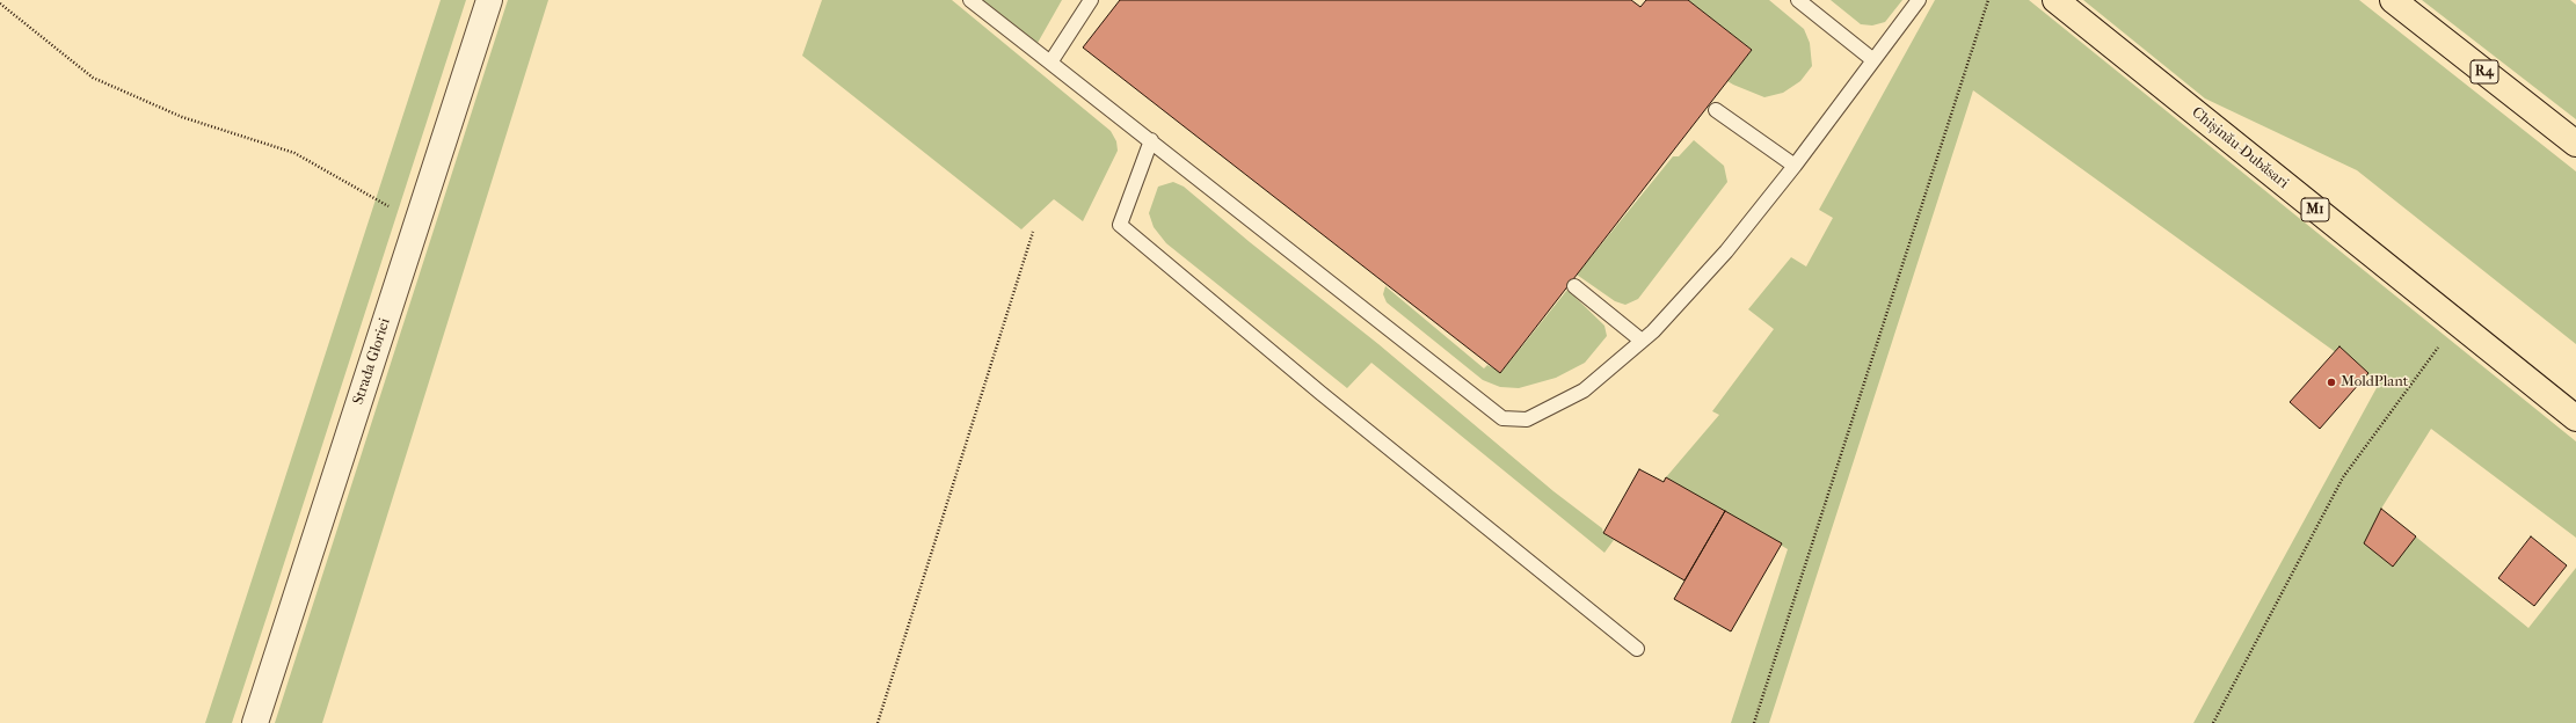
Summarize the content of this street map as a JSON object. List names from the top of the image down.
{
  "streets": {
    "main road": ["R4", "Chișinău-Dubăsari", "M1"],
    "street": ["Strada Gloriei"]
  },
  "places": ["MoldPlant"]
}
